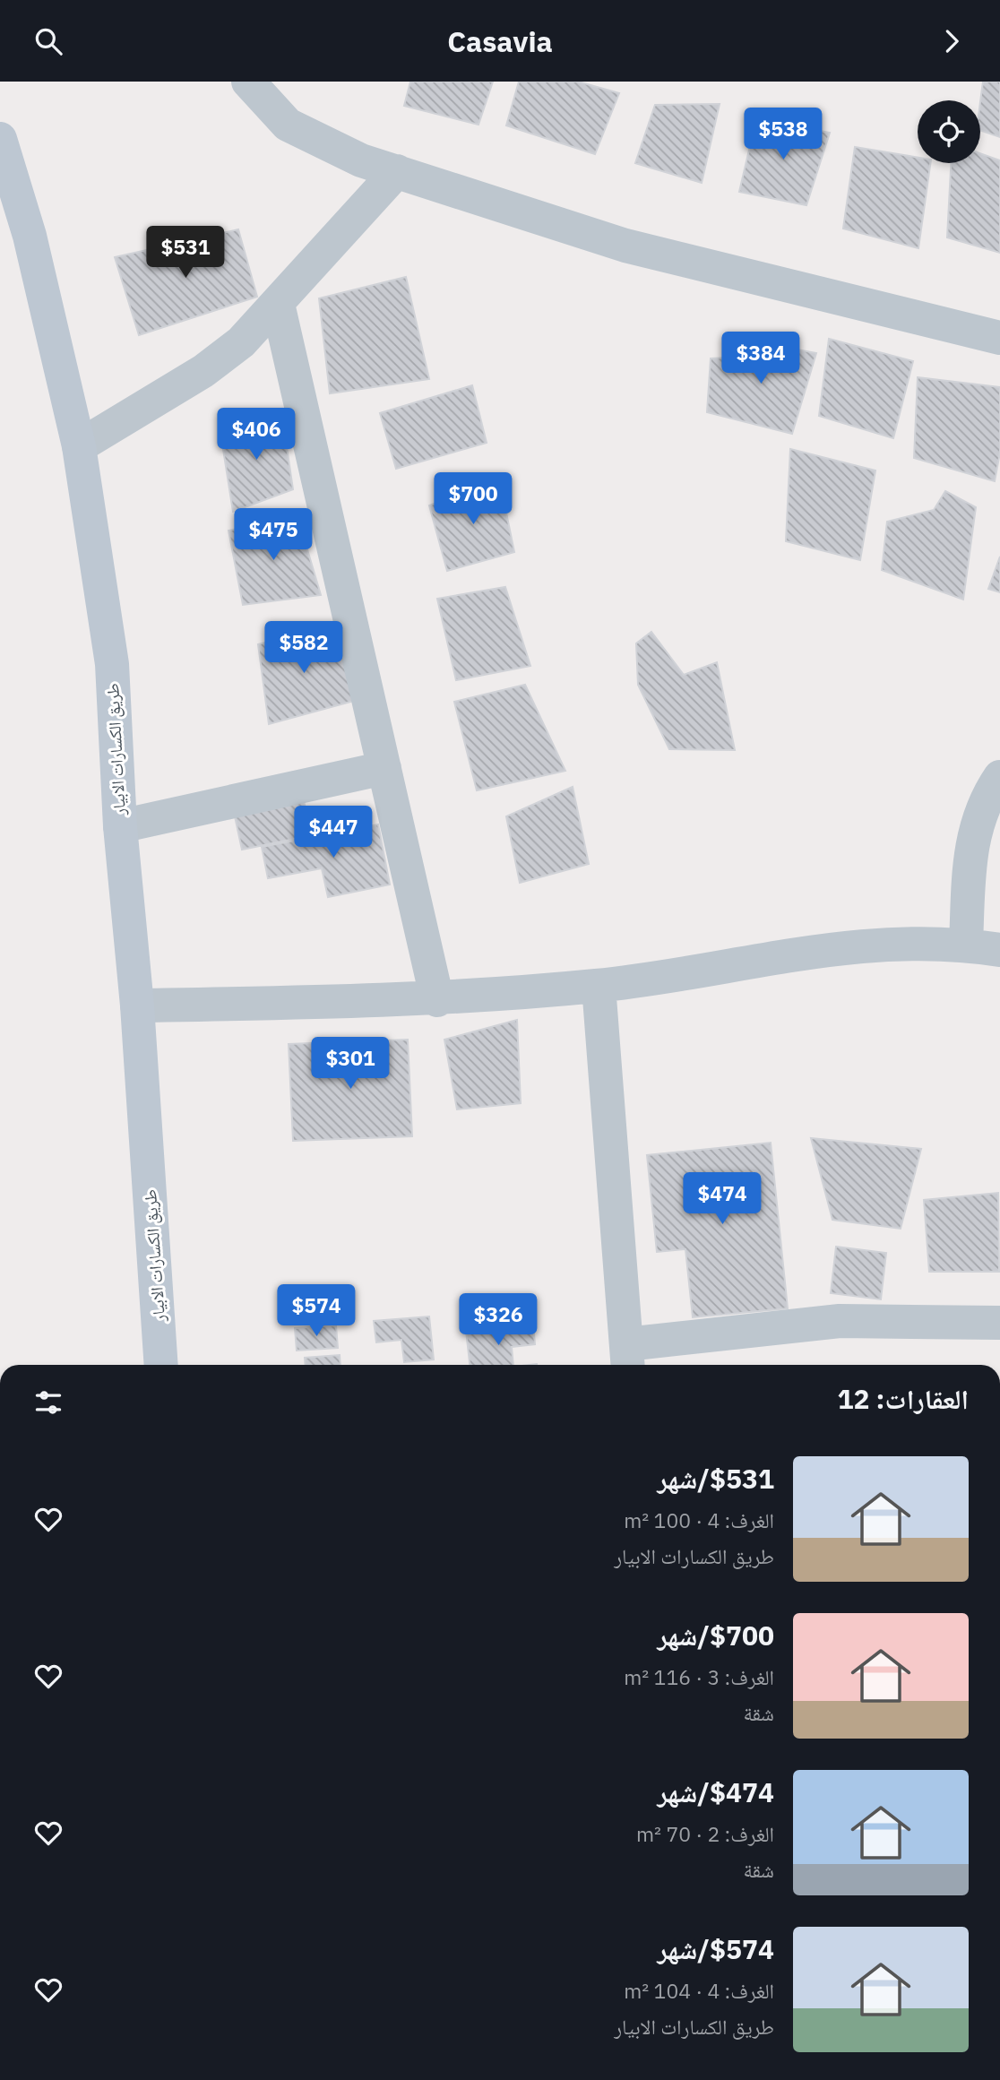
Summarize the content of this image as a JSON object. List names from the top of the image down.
{
  "streets": {
    "street": ["طريق الكسارات الابيار"]
  },
  "page": {
    "header": "Casavia",
    "price": [
      "$538",
      "$531",
      "$384",
      "$406",
      "$700",
      "$475",
      "$582",
      "$447",
      "$301",
      "$474",
      "$574",
      "$326"
    ],
    "heading": "العقارات: 12",
    "list": [
      {
        "name": "$531/شهر",
        "note": "الغرف: 4 · 100 m² · طريق الكسارات الابيار"
      },
      {
        "name": "$700/شهر",
        "note": "الغرف: 3 · 116 m² · شقة"
      },
      {
        "name": "$474/شهر",
        "note": "الغرف: 2 · 70 m² · شقة"
      },
      {
        "name": "$574/شهر",
        "note": "الغرف: 4 · 104 m² · طريق الكسارات الابيار"
      }
    ]
  }
}
